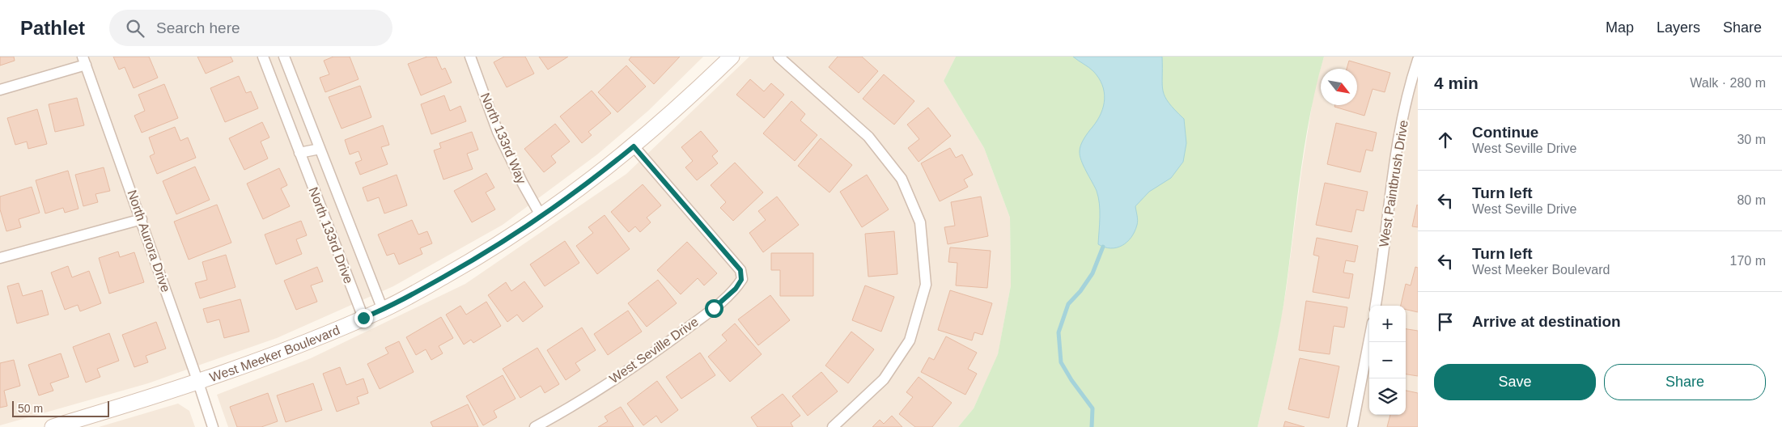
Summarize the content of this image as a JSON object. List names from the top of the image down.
{
  "streets": {
    "street": [
      "North 133rd Way",
      "West Paintbrush Drive",
      "North 133rd Drive",
      "North Aurora Drive",
      "West Seville Drive",
      "West Meeker Boulevard"
    ]
  },
  "crossings": [
    ["North 133rd Way", "West Meeker Boulevard"],
    ["North 133rd Drive", "West Meeker Boulevard"],
    ["North Aurora Drive", "West Meeker Boulevard"],
    ["West Seville Drive", "West Meeker Boulevard"]
  ],
  "scale_bar": "50 m",
  "north": "bottom right",
  "page": {
    "header": "Pathlet",
    "search": "Search here",
    "nav": ["Map", "Layers", "Share"],
    "heading": ["4 min", "Walk · 280 m"],
    "list": [
      ["Continue", "West Seville Drive", "30 m"],
      ["Turn left", "West Seville Drive", "80 m"],
      ["Turn left", "West Meeker Boulevard", "170 m"],
      "Arrive at destination"
    ],
    "map_buttons": ["+", "−"],
    "buttons": ["Save", "Share"],
    "scale": "50 m"
  }
}
